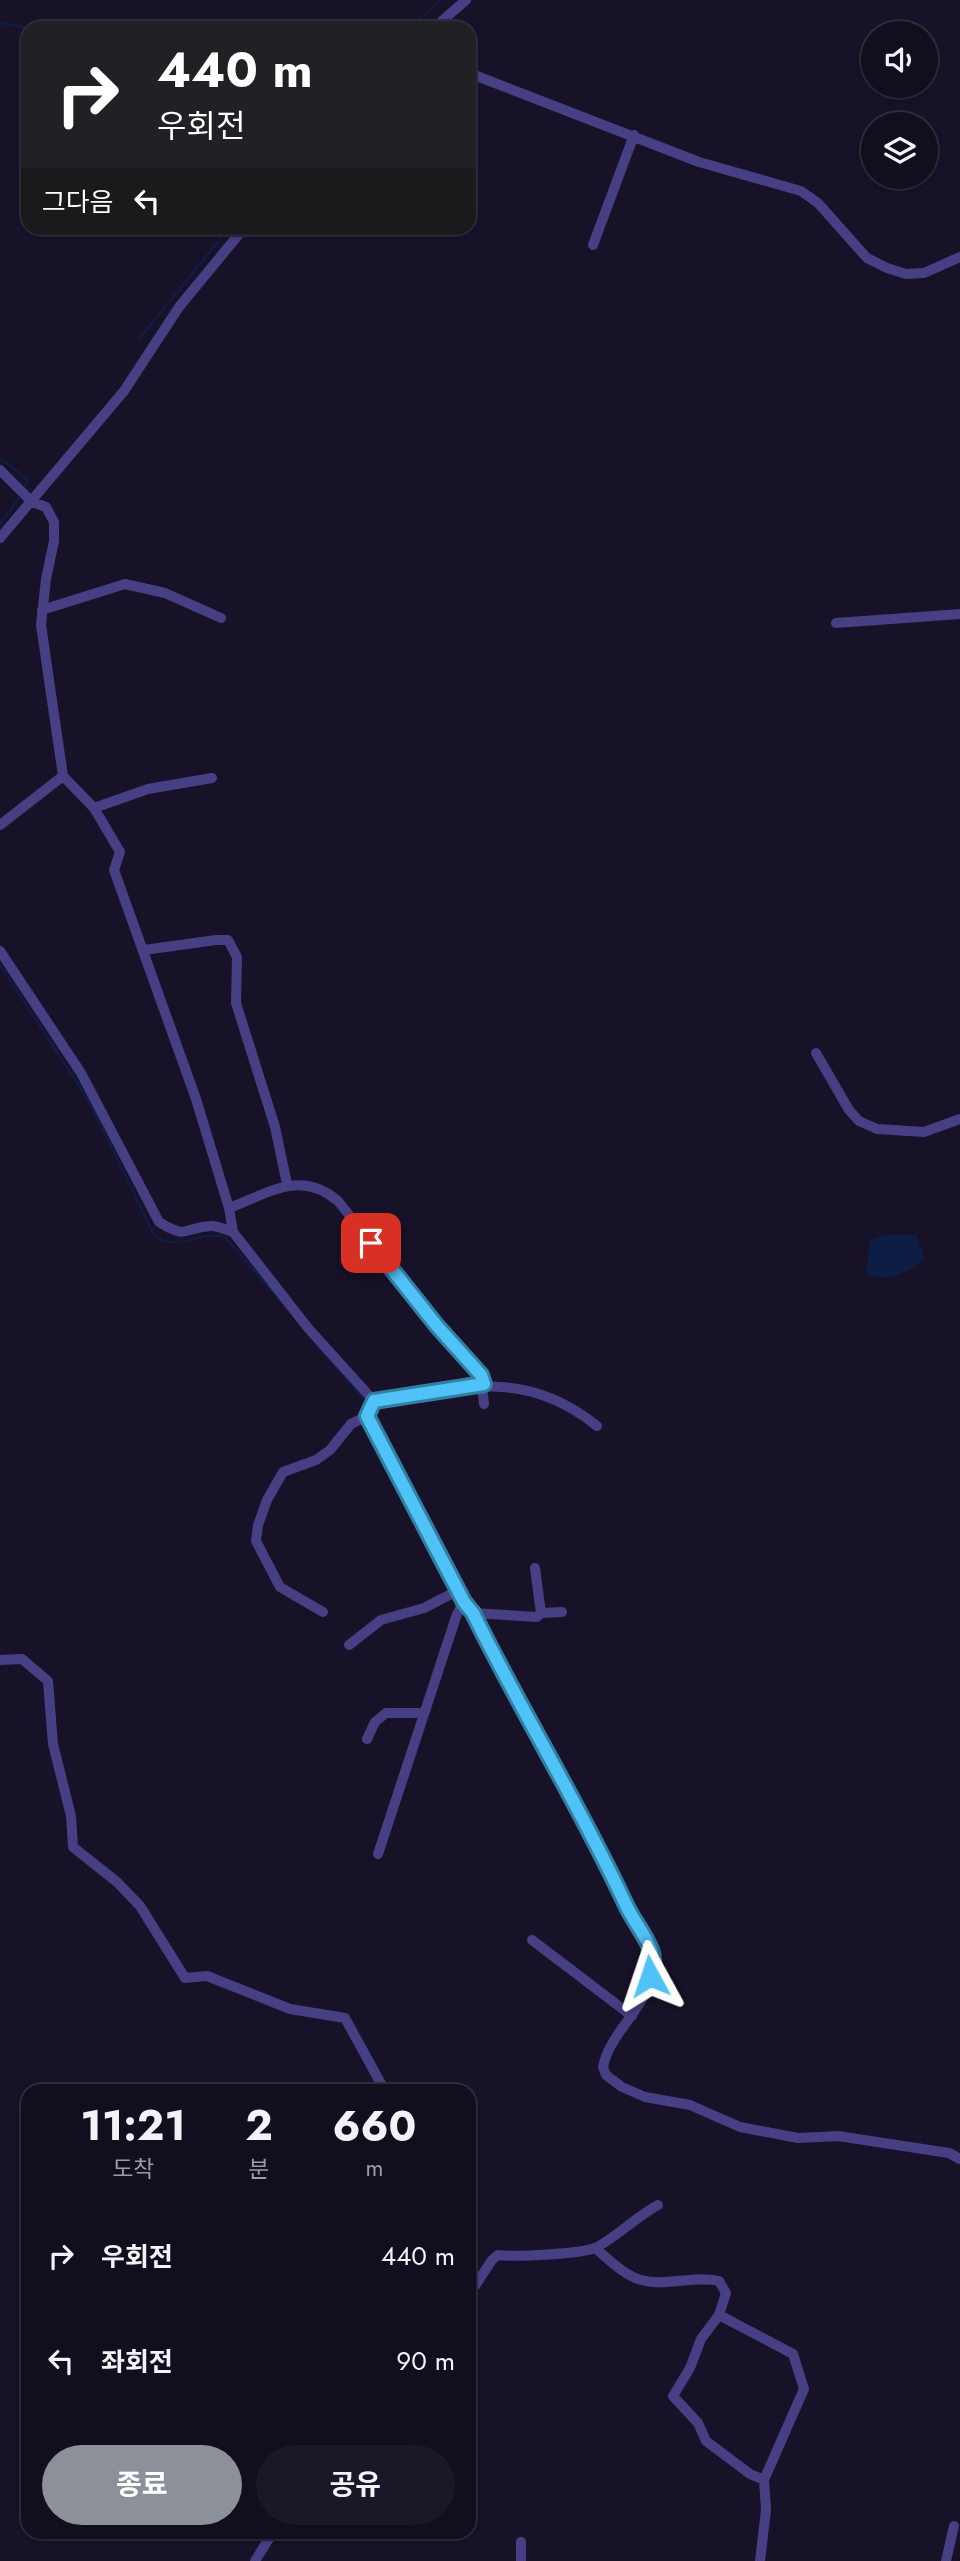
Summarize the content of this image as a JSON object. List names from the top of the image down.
{
  "page": {
    "turn": ["440 m", "우회전"],
    "then": "그다음",
    "eta": [
      "11:21",
      "도착",
      "2",
      "분",
      "660",
      "m"
    ],
    "list": [
      {
        "name": "우회전",
        "value": "440 m"
      },
      {
        "name": "좌회전",
        "value": "90 m"
      }
    ],
    "buttons": ["종료", "공유"]
  }
}
